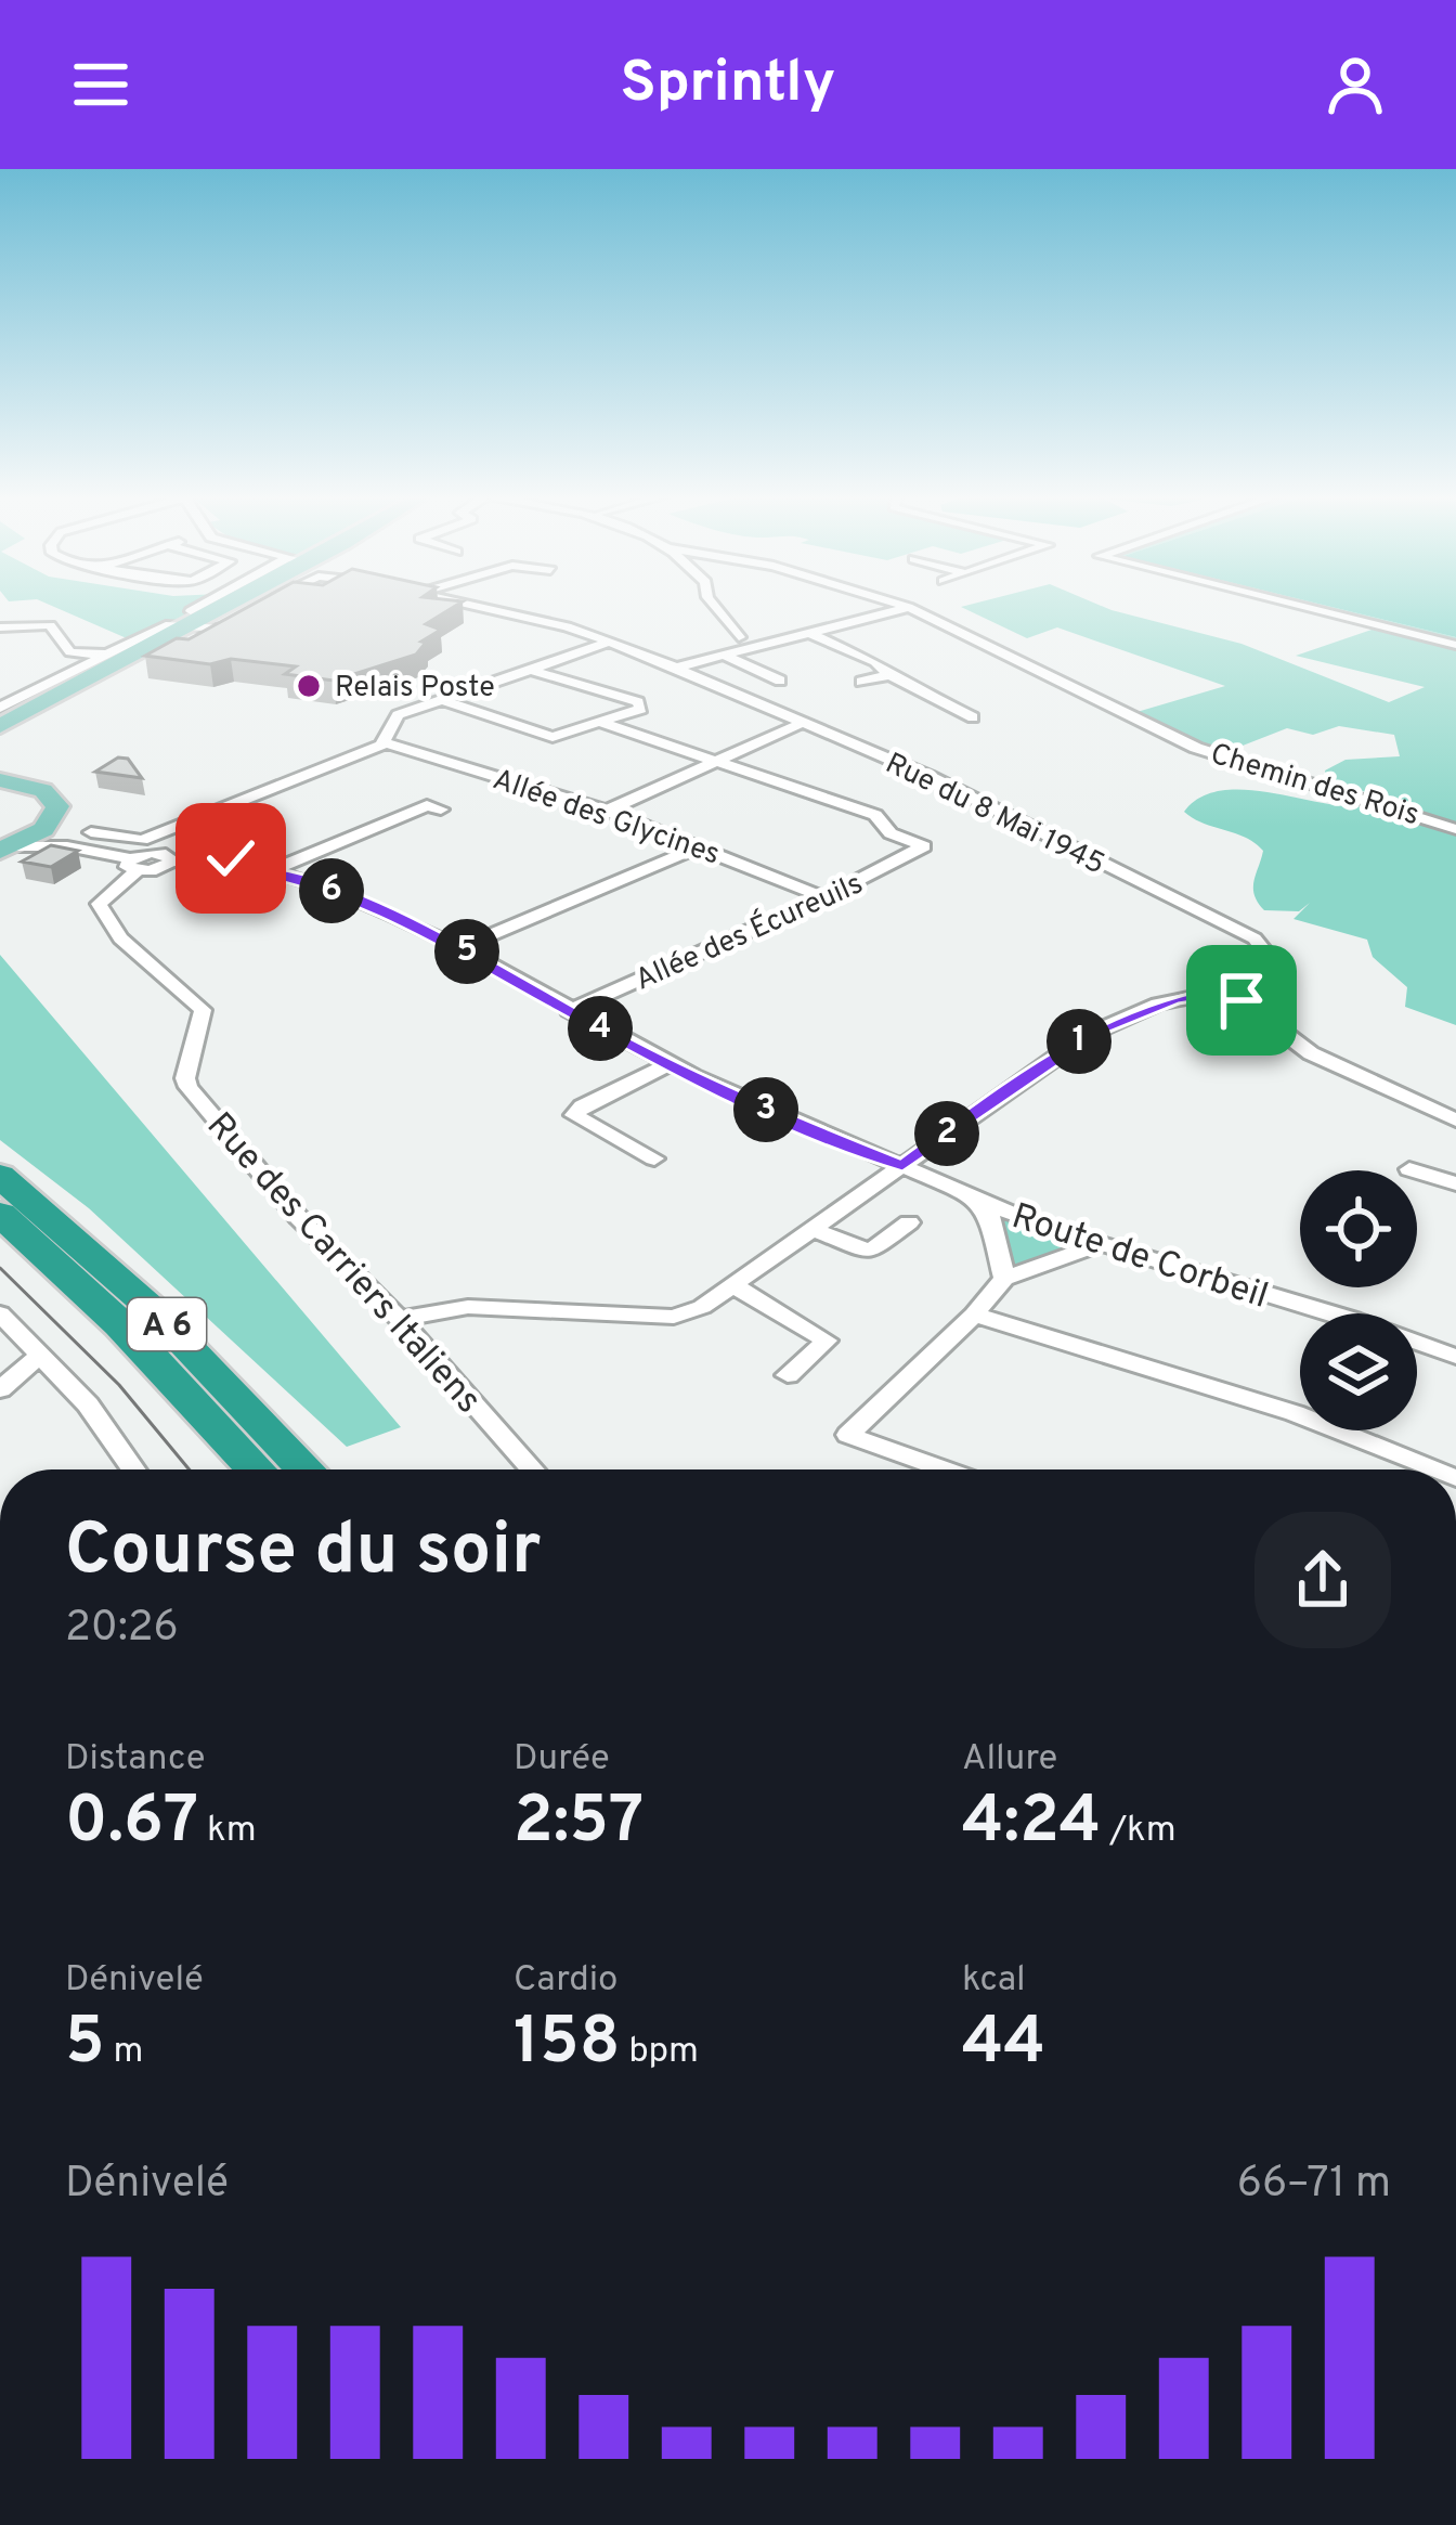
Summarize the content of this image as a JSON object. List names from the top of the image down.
{
  "streets": {
    "highway": ["A 6"],
    "street": [
      "Chemin des Rois",
      "Rue du 8 Mai 1945",
      "Allée des Glycines",
      "Allée des Écureuils",
      "Route de Corbeil",
      "Rue des Carriers Italiens"
    ]
  },
  "crossings": [
    ["Allée des Glycines", "Allée des Écureuils"],
    ["Allée des Écureuils", "Route de Corbeil"]
  ],
  "places": ["Relais Poste"],
  "page": {
    "header": "Sprintly",
    "pins": [
      "6",
      "5",
      "4",
      "1",
      "3",
      "2"
    ],
    "heading": ["Course du soir", "20:26"],
    "stats": [
      ["Distance", "0.67 km"],
      ["Durée", "2:57"],
      ["Allure", "4:24 /km"],
      ["Dénivelé", "5 m"],
      ["Cardio", "158 bpm"],
      ["kcal", "44"]
    ],
    "chart": ["Dénivelé", "66–71 m"]
  }
}
